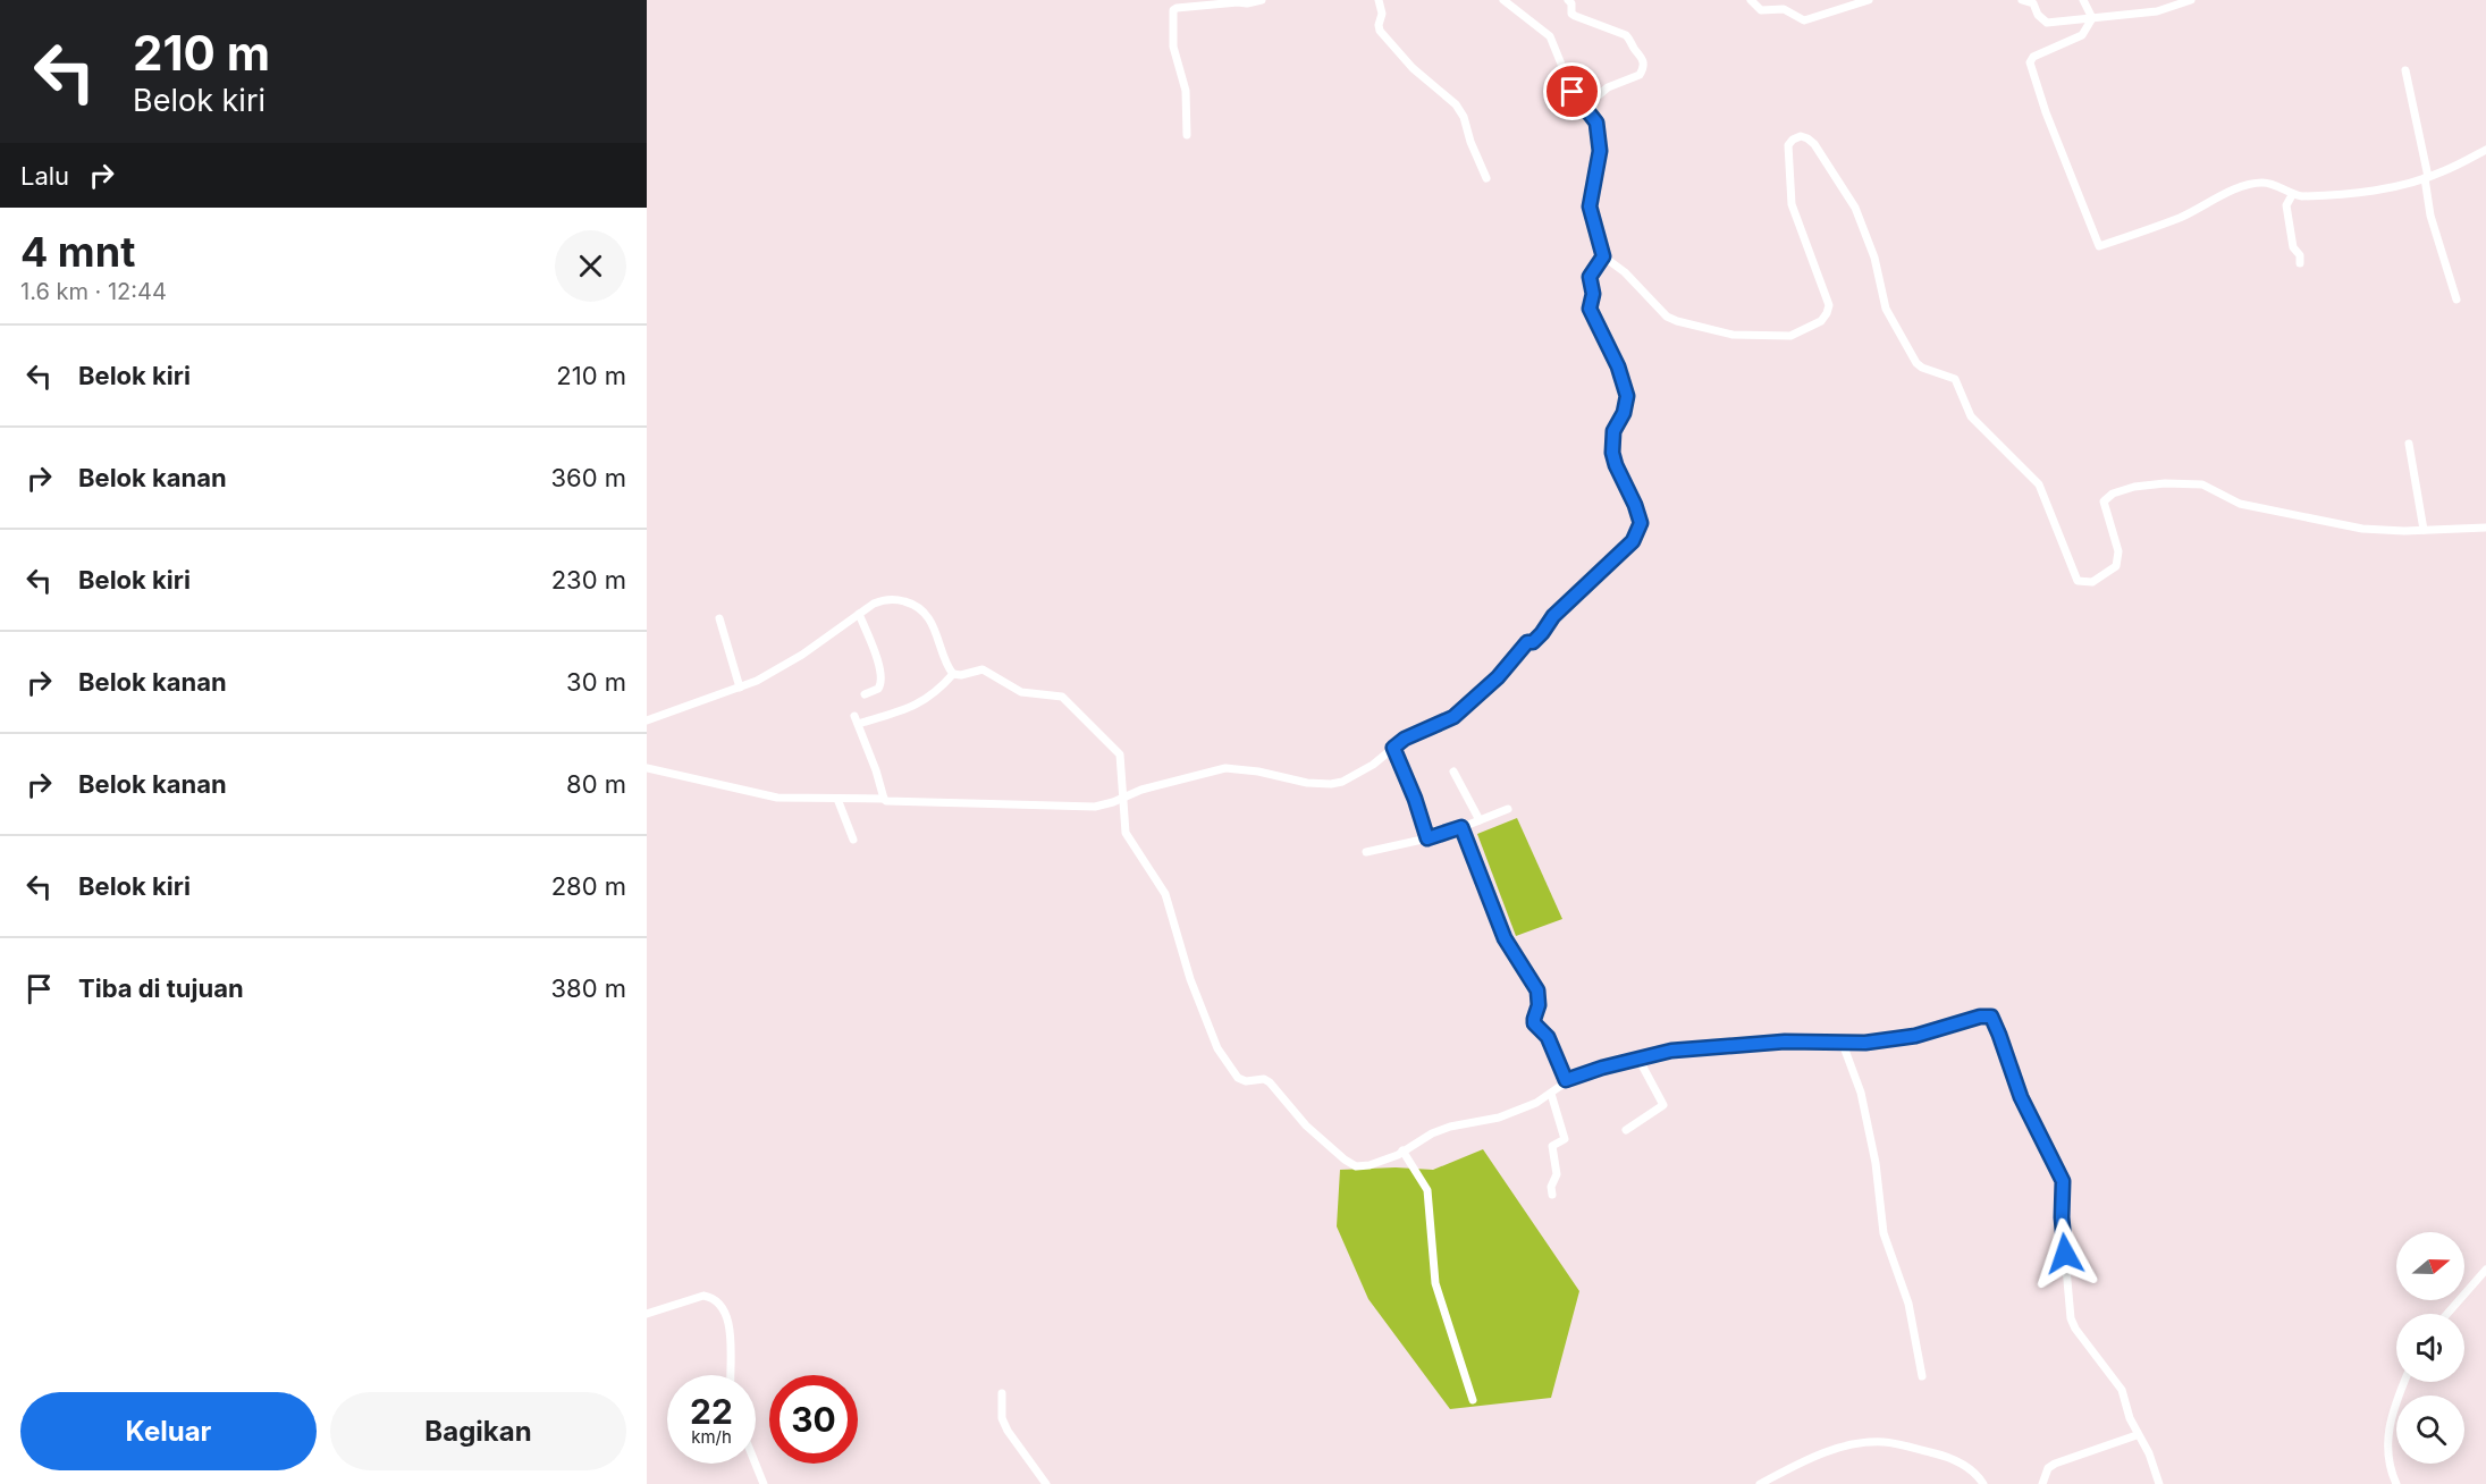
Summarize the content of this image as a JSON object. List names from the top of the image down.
{
  "north": "right",
  "page": {
    "turn": ["210 m", "Belok kiri"],
    "then": "Lalu",
    "heading": ["4 mnt", "1.6 km · 12:44"],
    "list": [
      {
        "name": "Belok kiri",
        "value": "210 m"
      },
      {
        "name": "Belok kanan",
        "value": "360 m"
      },
      {
        "name": "Belok kiri",
        "value": "230 m"
      },
      {
        "name": "Belok kanan",
        "value": "30 m"
      },
      {
        "name": "Belok kanan",
        "value": "80 m"
      },
      {
        "name": "Belok kiri",
        "value": "280 m"
      },
      {
        "name": "Tiba di tujuan",
        "value": "380 m"
      }
    ],
    "speed": "22 km/h",
    "limit": "30",
    "buttons": ["Keluar", "Bagikan"]
  }
}
